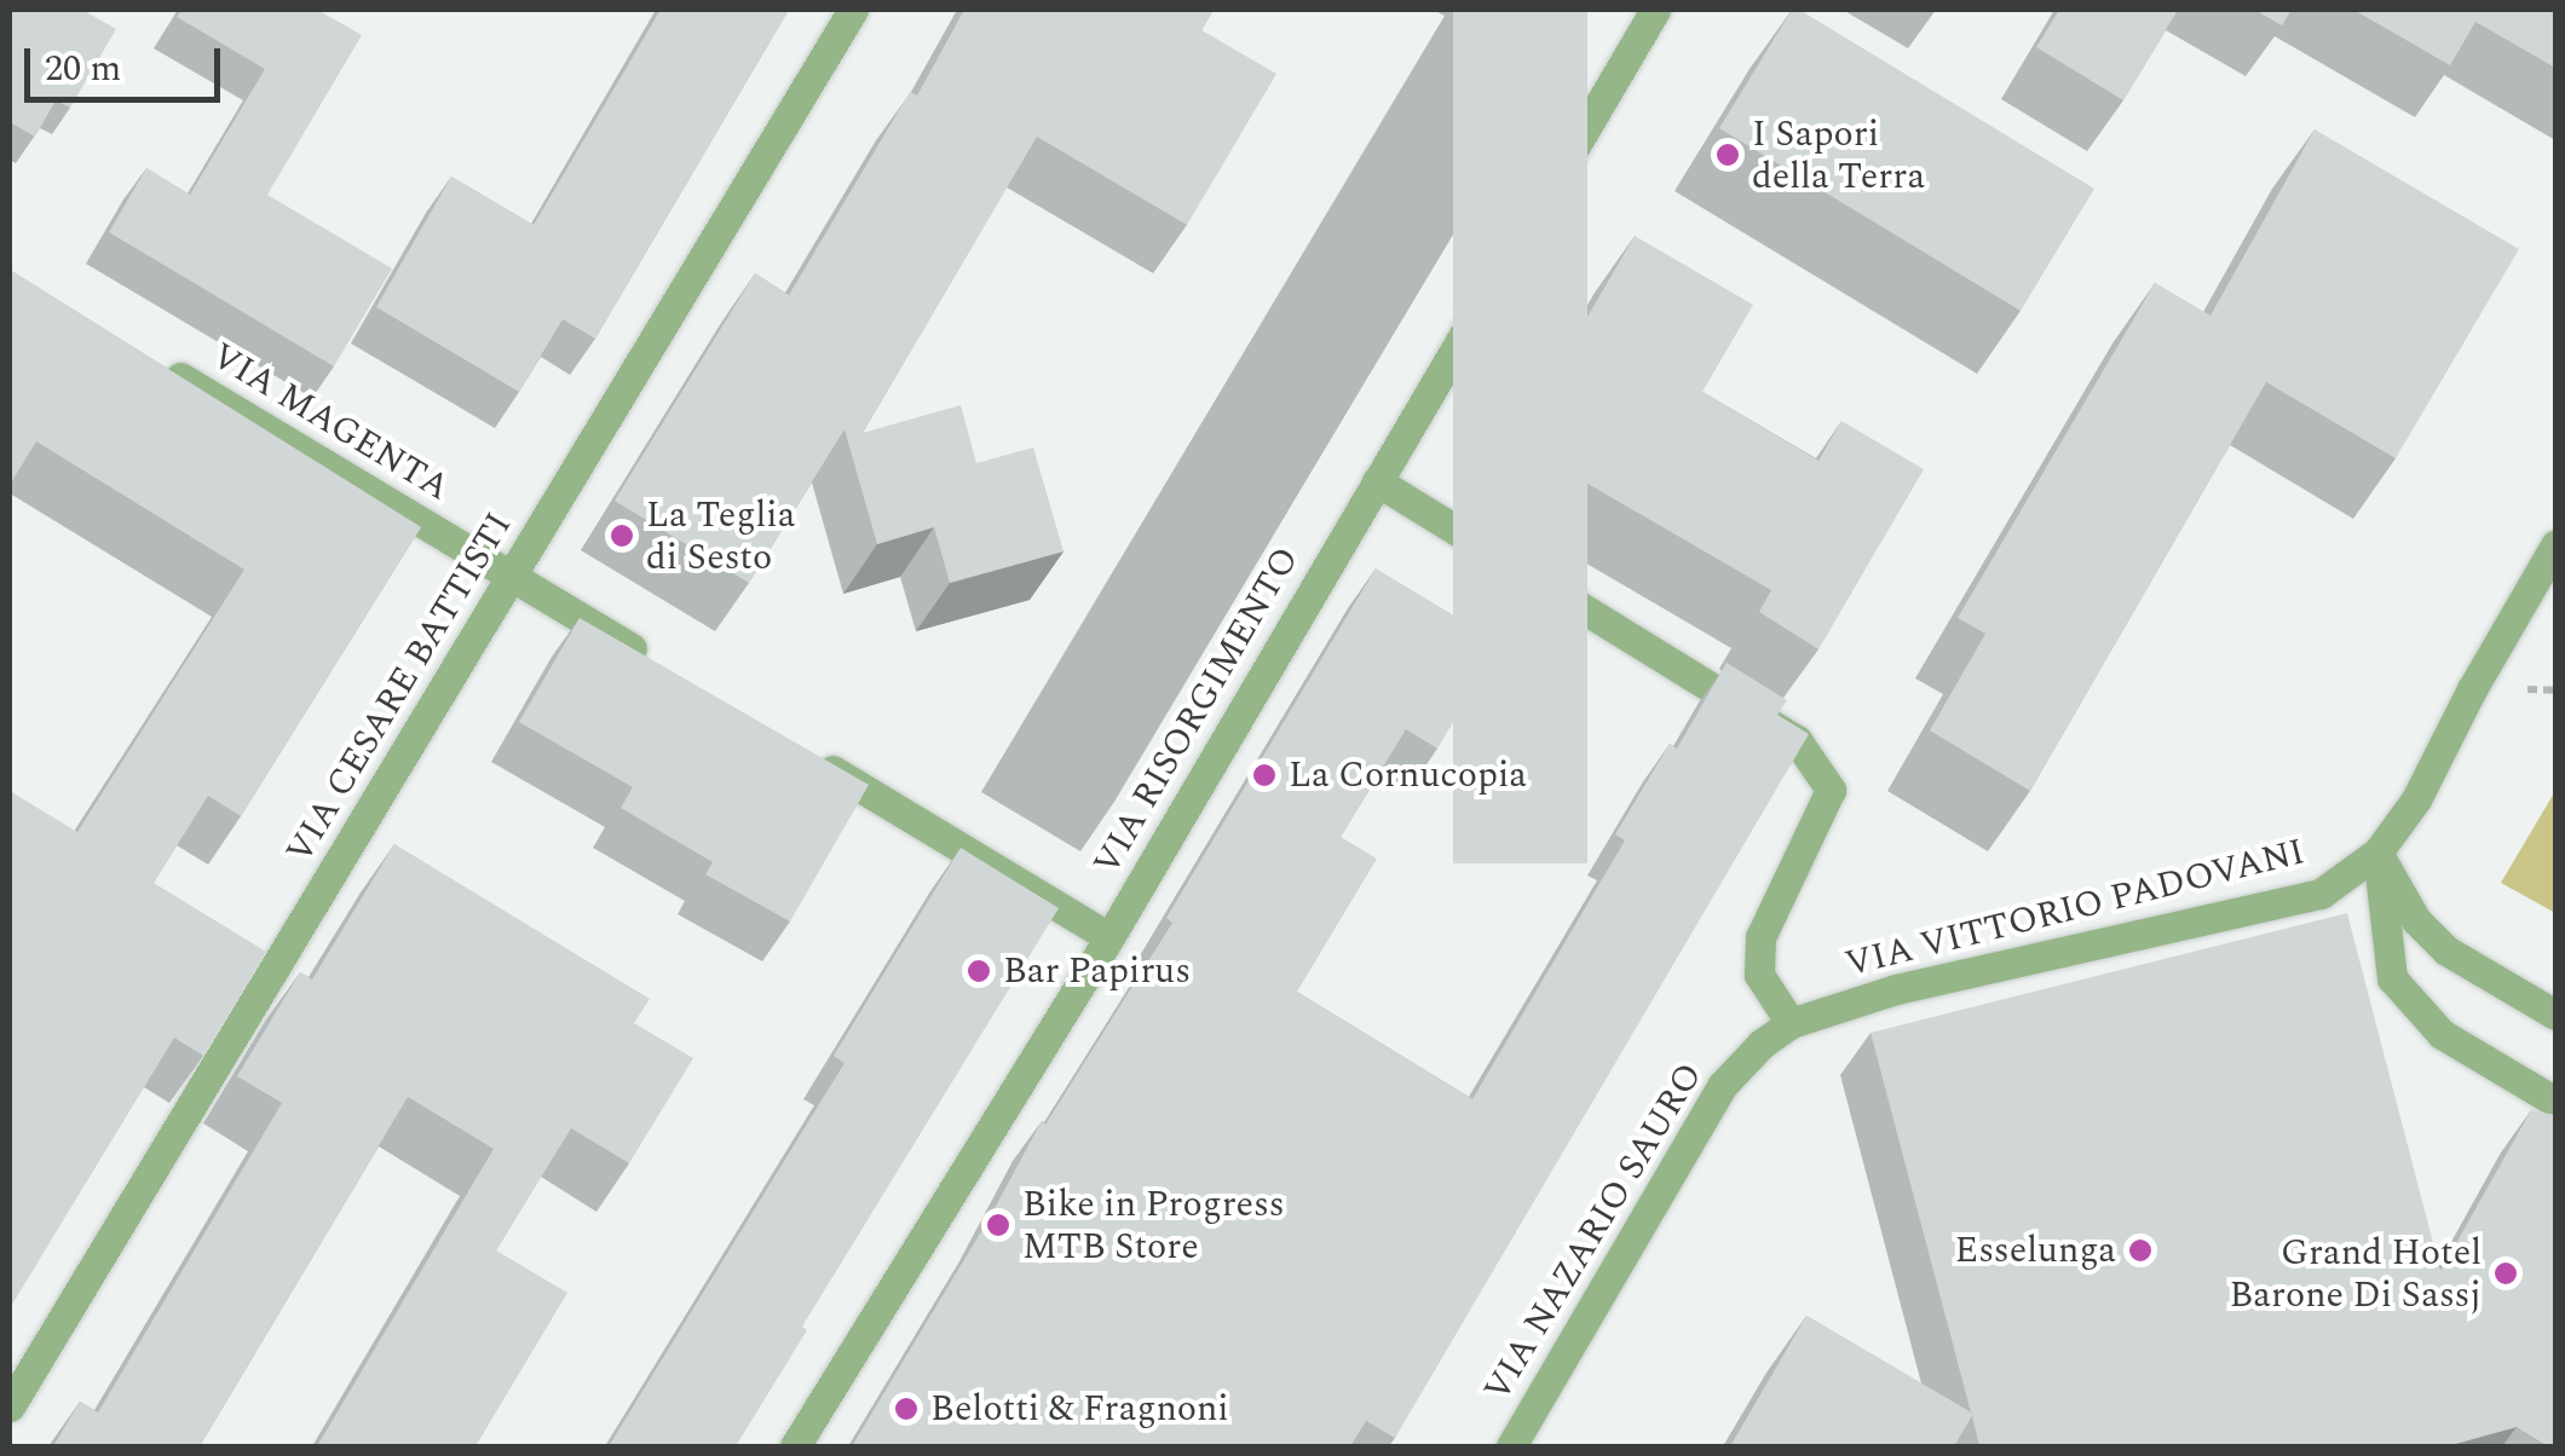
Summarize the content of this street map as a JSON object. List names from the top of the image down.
{
  "streets": {
    "street": [
      "VIA MAGENTA",
      "VIA CESARE BATTISTI",
      "VIA RISORGIMENTO",
      "VIA VITTORIO PADOVANI",
      "VIA NAZARIO SAURO"
    ]
  },
  "crossings": [
    ["VIA MAGENTA", "VIA CESARE BATTISTI"],
    ["VIA VITTORIO PADOVANI", "VIA NAZARIO SAURO"]
  ],
  "places": [
    "I Sapori della Terra",
    "La Teglia di Sesto",
    "La Cornucopia",
    "Bar Papirus",
    "Bike in Progress MTB Store",
    "Esselunga",
    "Grand Hotel Barone Di Sassj",
    "Belotti & Fragnoni"
  ],
  "scale_bar": "20 m"
}
